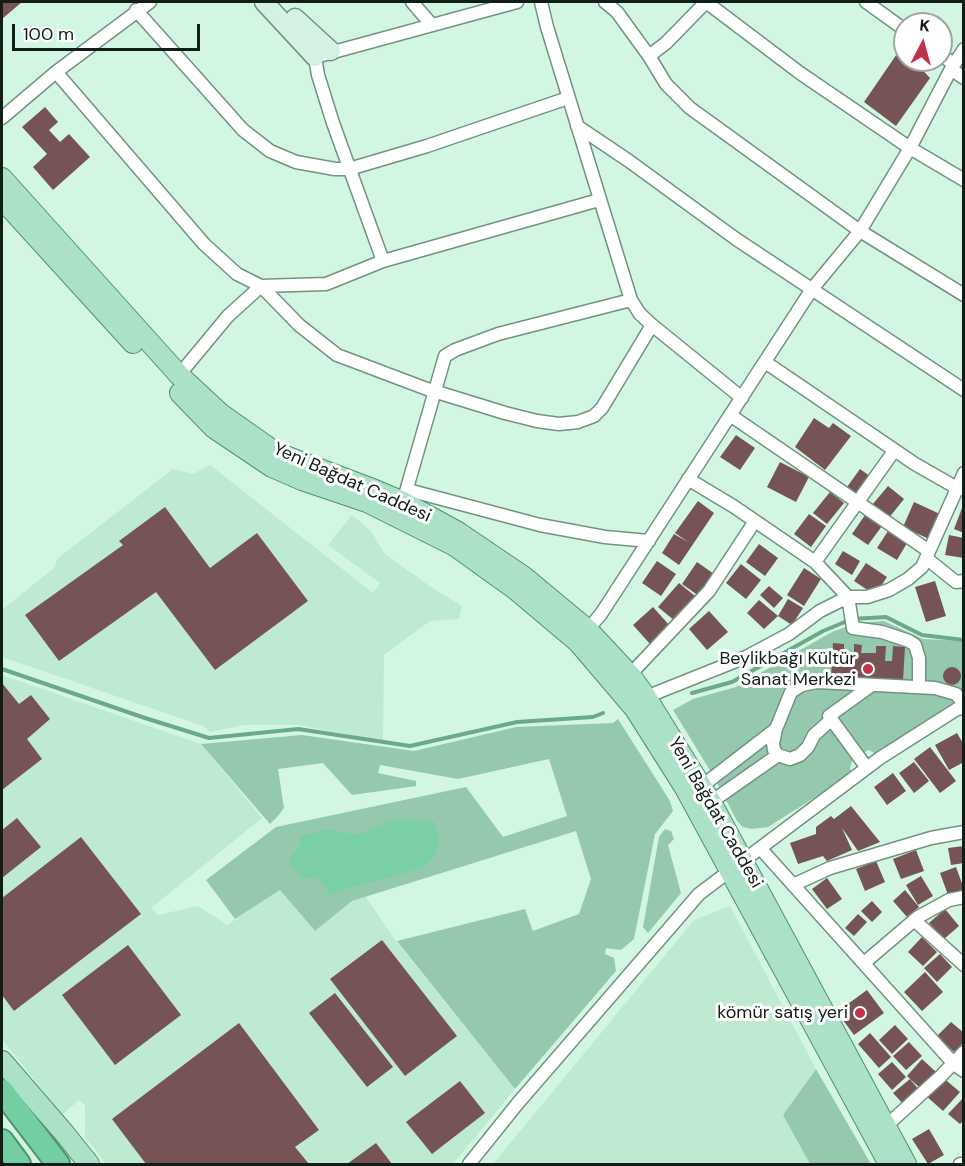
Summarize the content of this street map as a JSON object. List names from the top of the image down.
{
  "streets": {
    "main road": ["Yeni Bağdat Caddesi"]
  },
  "places": ["Beylikbağı Kültür Sanat Merkezi", "kömür satış yeri"],
  "scale_bar": "100 m",
  "north": "top"
}
